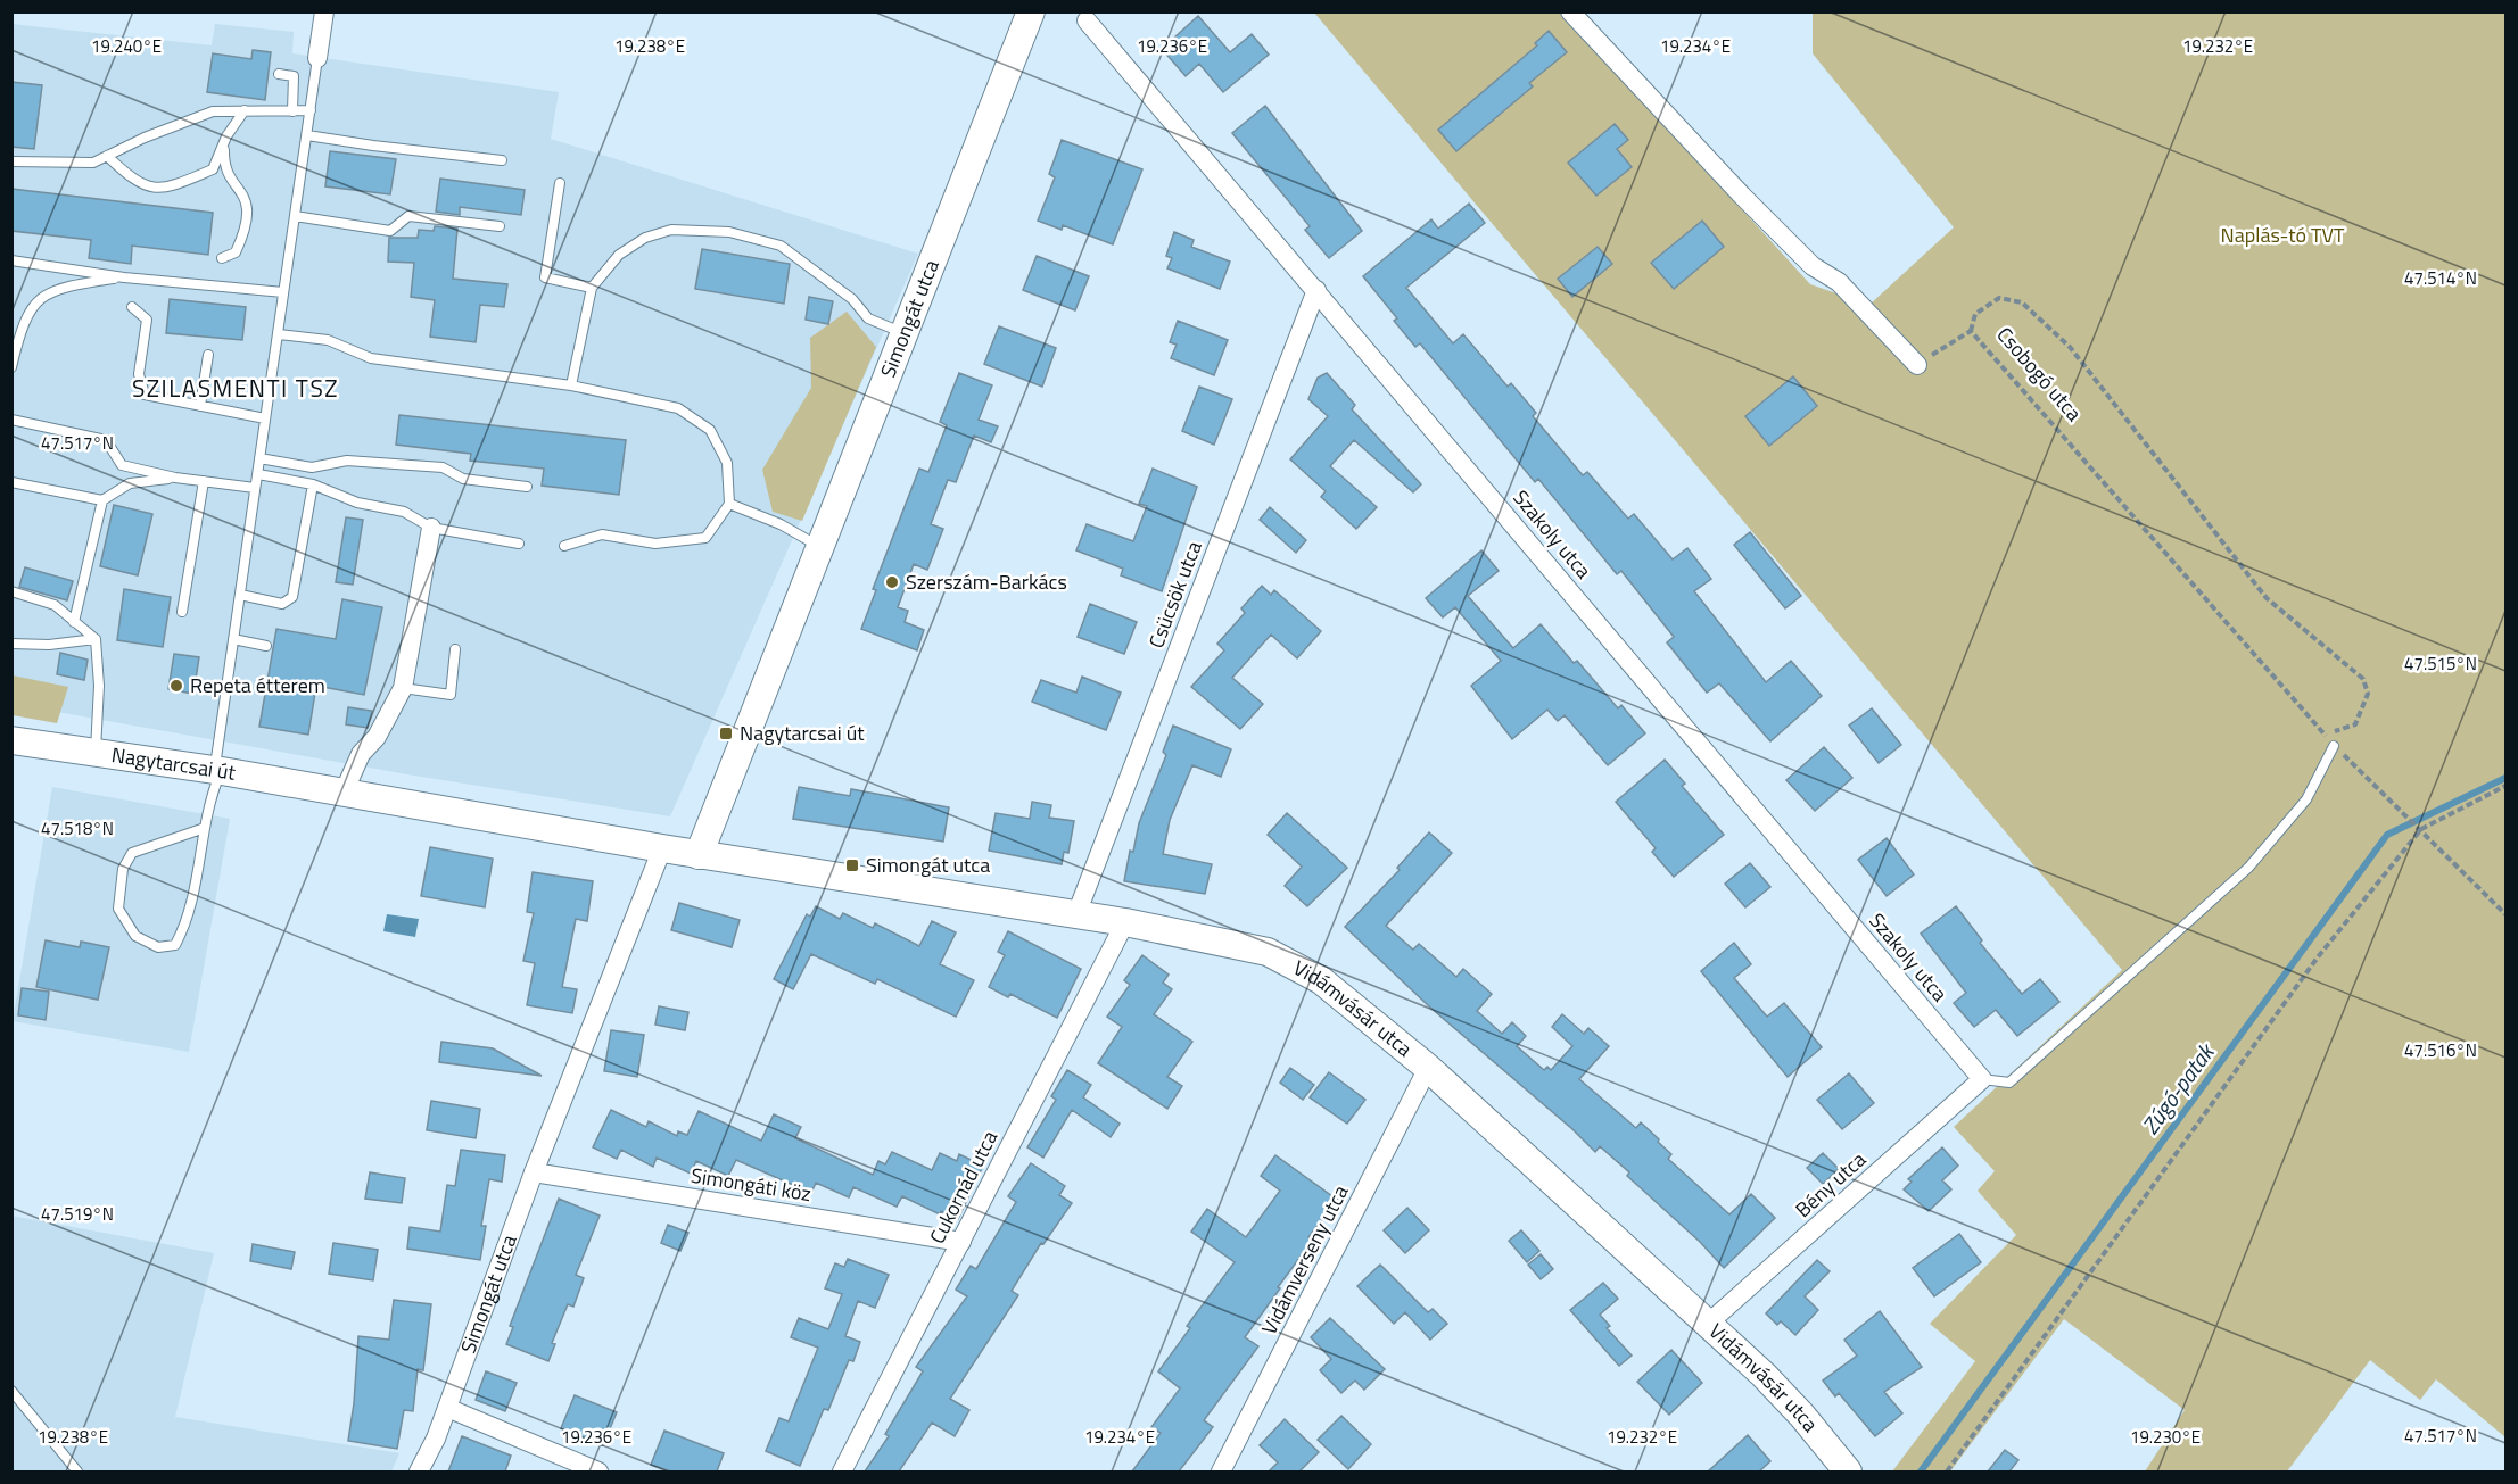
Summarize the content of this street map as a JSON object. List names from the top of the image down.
{
  "streets": {
    "main road": ["Simongát utca", "Nagytarcsai út", "Vidámvásár utca"],
    "street": [
      "Szakoly utca",
      "Csücsök utca",
      "Simongáti köz",
      "Bény utca",
      "Cukornád utca",
      "Vidámverseny utca"
    ],
    "path": ["Csobogó utca"]
  },
  "crossings": [
    ["Simongát utca", "Nagytarcsai út"],
    ["Simongát utca", "Vidámvásár utca"],
    ["Simongát utca", "Simongáti köz"],
    ["Szakoly utca", "Csücsök utca"],
    ["Szakoly utca", "Bény utca"],
    ["Csücsök utca", "Vidámvásár utca"],
    ["Nagytarcsai út", "Vidámvásár utca"],
    ["Vidámvásár utca", "Bény utca"],
    ["Vidámvásár utca", "Cukornád utca"],
    ["Vidámvásár utca", "Vidámverseny utca"],
    ["Simongáti köz", "Cukornád utca"]
  ],
  "districts": ["SZILASMENTI TSZ"],
  "water": ["Zúgó-patak"],
  "parks": ["Naplás-tó TVT"],
  "places": {
    "other": ["Szerszám-Barkács", "Repeta étterem"],
    "transit": ["Nagytarcsai út", "Simongát utca"]
  },
  "coordinates": [
    "19.234°E",
    "19.240°E",
    "19.238°E",
    "19.236°E",
    "19.232°E",
    "47.514°N",
    "47.517°N",
    "47.515°N",
    "47.518°N",
    "47.516°N",
    "47.519°N",
    "19.230°E"
  ]
}
